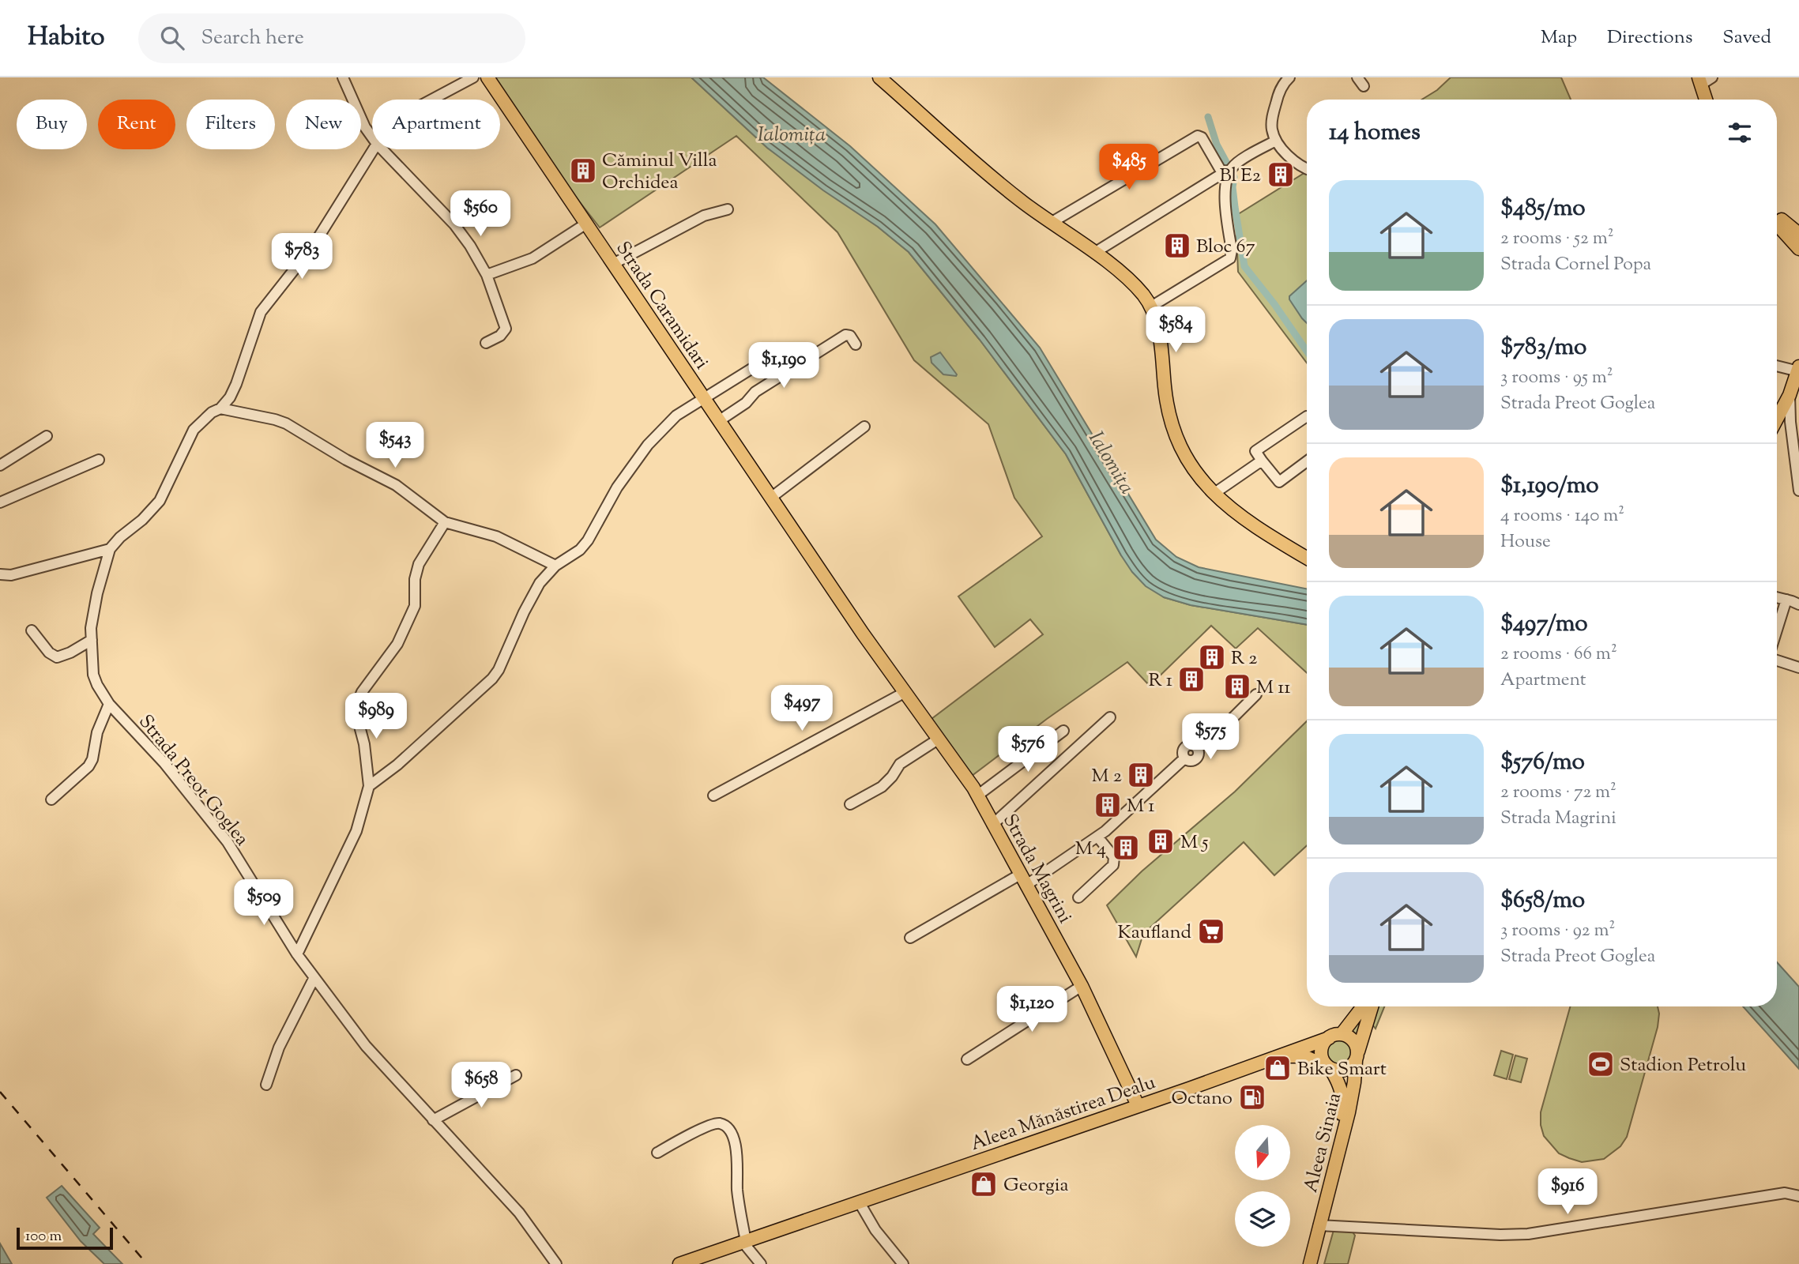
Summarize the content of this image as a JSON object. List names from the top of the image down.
{
  "streets": {
    "main road": [
      "Strada Caramidari",
      "Strada Magrini",
      "Aleea Mănăstirea Dealu",
      "Aleea Sinaia"
    ],
    "street": ["Strada Preot Goglea"]
  },
  "crossings": [
    ["Strada Caramidari", "Strada Magrini"],
    ["Strada Magrini", "Aleea Mănăstirea Dealu"],
    ["Aleea Mănăstirea Dealu", "Aleea Sinaia"]
  ],
  "water": ["Ialomița"],
  "places": {
    "building": [
      "Căminul Villa Orchidea",
      "Bl E2",
      "Bloc 67",
      "R 2",
      "R 1",
      "M 11",
      "M 2",
      "M 1",
      "M 5",
      "M 4"
    ],
    "supermarket": ["Kaufland"],
    "sports": ["Stadion Petrolu"],
    "shop": ["Bike Smart", "Georgia"],
    "fuel station": ["Octano"]
  },
  "scale_bar": "100 m",
  "north": "bottom",
  "page": {
    "header": "Habito",
    "search": "Search here",
    "nav": ["Map", "Directions", "Saved"],
    "chip": [
      "Buy",
      "Rent",
      "Filters",
      "New",
      "Apartment"
    ],
    "heading": "14 homes",
    "price": [
      "$485",
      "$560",
      "$783",
      "$584",
      "$1,190",
      "$543",
      "$497",
      "$989",
      "$575",
      "$576",
      "$509",
      "$1,120",
      "$658",
      "$916"
    ],
    "list": [
      {
        "name": "$485/mo",
        "note": "2 rooms · 52 m² · Strada Cornel Popa"
      },
      {
        "name": "$783/mo",
        "note": "3 rooms · 95 m² · Strada Preot Goglea"
      },
      {
        "name": "$1,190/mo",
        "note": "4 rooms · 140 m² · House"
      },
      {
        "name": "$497/mo",
        "note": "2 rooms · 66 m² · Apartment"
      },
      {
        "name": "$576/mo",
        "note": "2 rooms · 72 m² · Strada Magrini"
      },
      {
        "name": "$658/mo",
        "note": "3 rooms · 92 m² · Strada Preot Goglea"
      }
    ],
    "scale": "100 m"
  }
}
